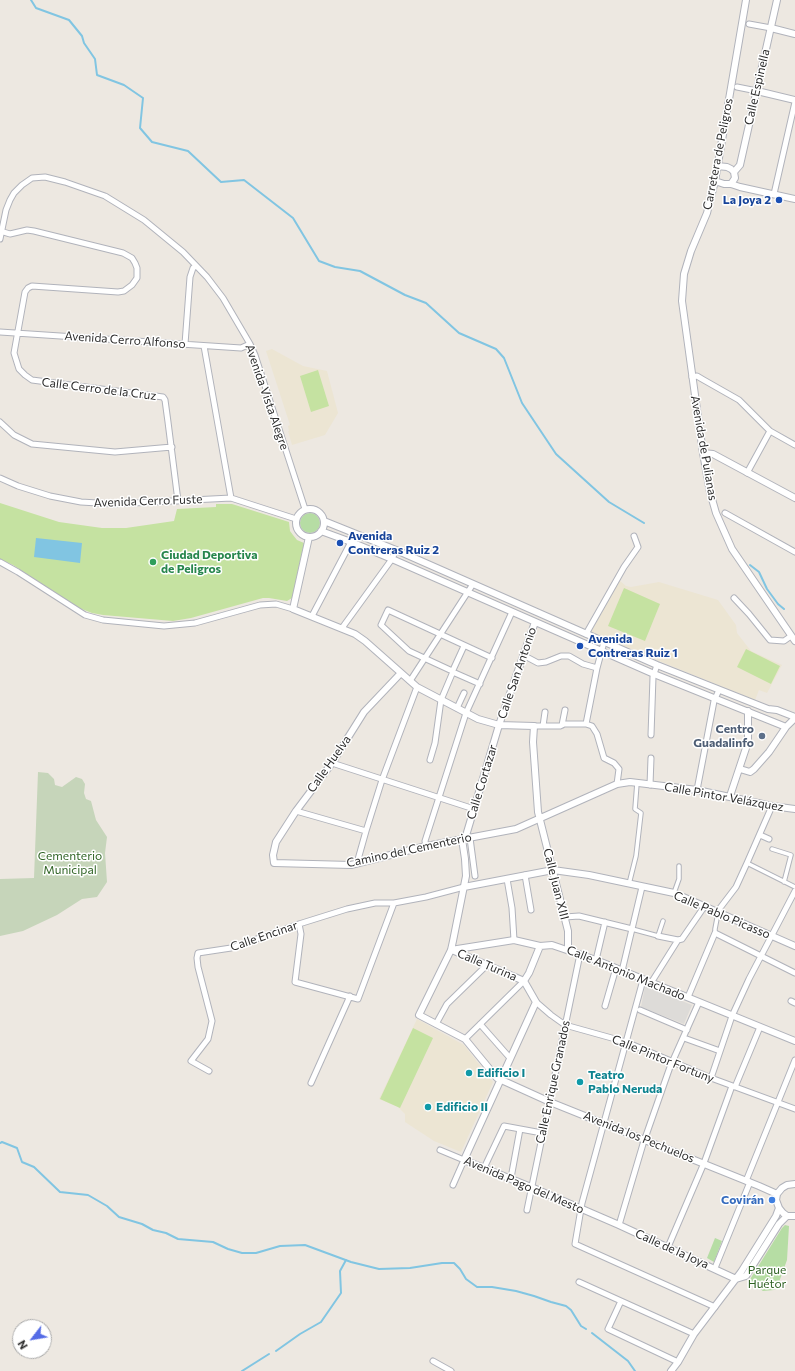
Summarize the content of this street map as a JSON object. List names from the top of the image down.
{
  "streets": {
    "street": [
      "Calle Espinella",
      "Carretera de Peligros",
      "Avenida Cerro Alfonso",
      "Calle Cerro de la Cruz",
      "Avenida Vista Alegre",
      "Avenida de Pulianas",
      "Avenida Cerro Fuste",
      "Calle San Antonio",
      "Calle Huelva",
      "Calle Cortazar",
      "Calle Pintor Velázquez",
      "Camino del Cementerio",
      "Calle Juan XIII",
      "Calle Pablo Picasso",
      "Calle Encinar",
      "Calle Turina",
      "Calle Antonio Machado",
      "Calle Pintor Fortuny",
      "Calle Enrique Granados",
      "Avenida los Pechuelos",
      "Avenida Pago del Mesto",
      "Calle de la Joya"
    ]
  },
  "crossings": [
    ["Calle Espinella", "Carretera de Peligros"],
    ["Carretera de Peligros", "Avenida de Pulianas"],
    ["Avenida Cerro Alfonso", "Calle Cerro de la Cruz"],
    ["Avenida Cerro Alfonso", "Avenida Vista Alegre"],
    ["Calle Cerro de la Cruz", "Avenida Cerro Fuste"],
    ["Avenida Vista Alegre", "Avenida Cerro Fuste"],
    ["Calle San Antonio", "Calle Cortazar"],
    ["Calle Huelva", "Camino del Cementerio"],
    ["Calle Cortazar", "Camino del Cementerio"],
    ["Calle Pintor Velázquez", "Camino del Cementerio"],
    ["Calle Pintor Velázquez", "Calle Juan XIII"],
    ["Camino del Cementerio", "Calle Juan XIII"],
    ["Calle Juan XIII", "Calle Pablo Picasso"],
    ["Calle Juan XIII", "Calle Antonio Machado"],
    ["Calle Turina", "Calle Antonio Machado"],
    ["Calle Turina", "Calle Pintor Fortuny"],
    ["Calle Antonio Machado", "Calle Enrique Granados"],
    ["Calle Pintor Fortuny", "Calle Enrique Granados"],
    ["Calle Enrique Granados", "Avenida los Pechuelos"],
    ["Calle Enrique Granados", "Avenida Pago del Mesto"],
    ["Avenida Pago del Mesto", "Calle de la Joya"]
  ],
  "parks": ["Cementerio Municipal", "Parque Huétor"],
  "places": [
    "La Joya 2",
    "Avenida Contreras Ruiz 2",
    "Ciudad Deportiva de Peligros",
    "Avenida Contreras Ruiz 1",
    "Centro Guadalinfo",
    "Edificio I",
    "Teatro Pablo Neruda",
    "Edificio II",
    "Covirán"
  ],
  "north": "bottom left"
}
